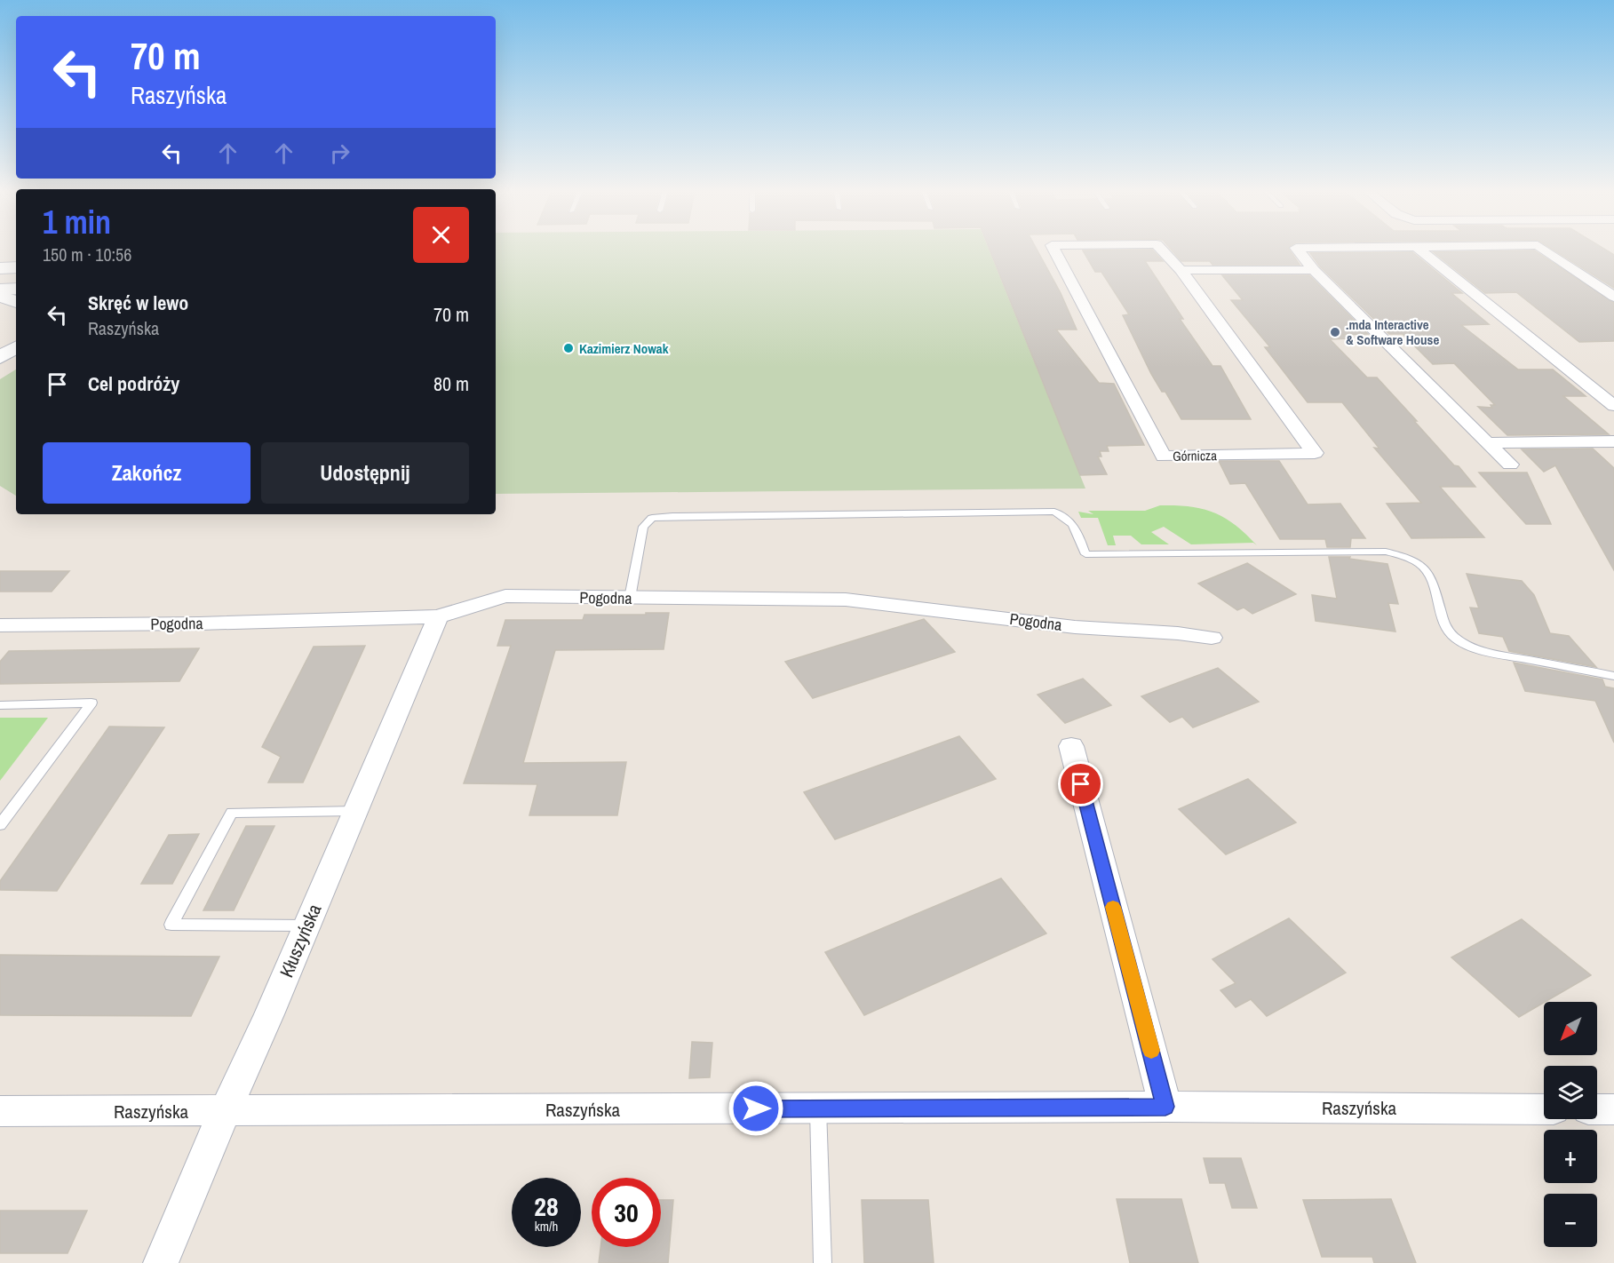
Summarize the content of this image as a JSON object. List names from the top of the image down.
{
  "streets": {
    "street": [
      "Górnicza",
      "Pogodna",
      "Kłuszyńska",
      "Raszyńska"
    ]
  },
  "crossings": [
    ["Pogodna", "Kłuszyńska"],
    ["Kłuszyńska", "Raszyńska"]
  ],
  "places": [".mda Interactive & Software House", "Kazimierz Nowak"],
  "north": "bottom left",
  "page": {
    "turn": ["70 m", "Raszyńska"],
    "heading": ["1 min", "150 m · 10:56"],
    "list": [
      {
        "name": "Skręć w lewo",
        "note": "Raszyńska",
        "value": "70 m"
      },
      {
        "name": "Cel podróży",
        "value": "80 m"
      }
    ],
    "buttons": ["Zakończ", "Udostępnij"],
    "map_buttons": ["+", "−"],
    "speed": "28 km/h",
    "limit": "30"
  }
}
